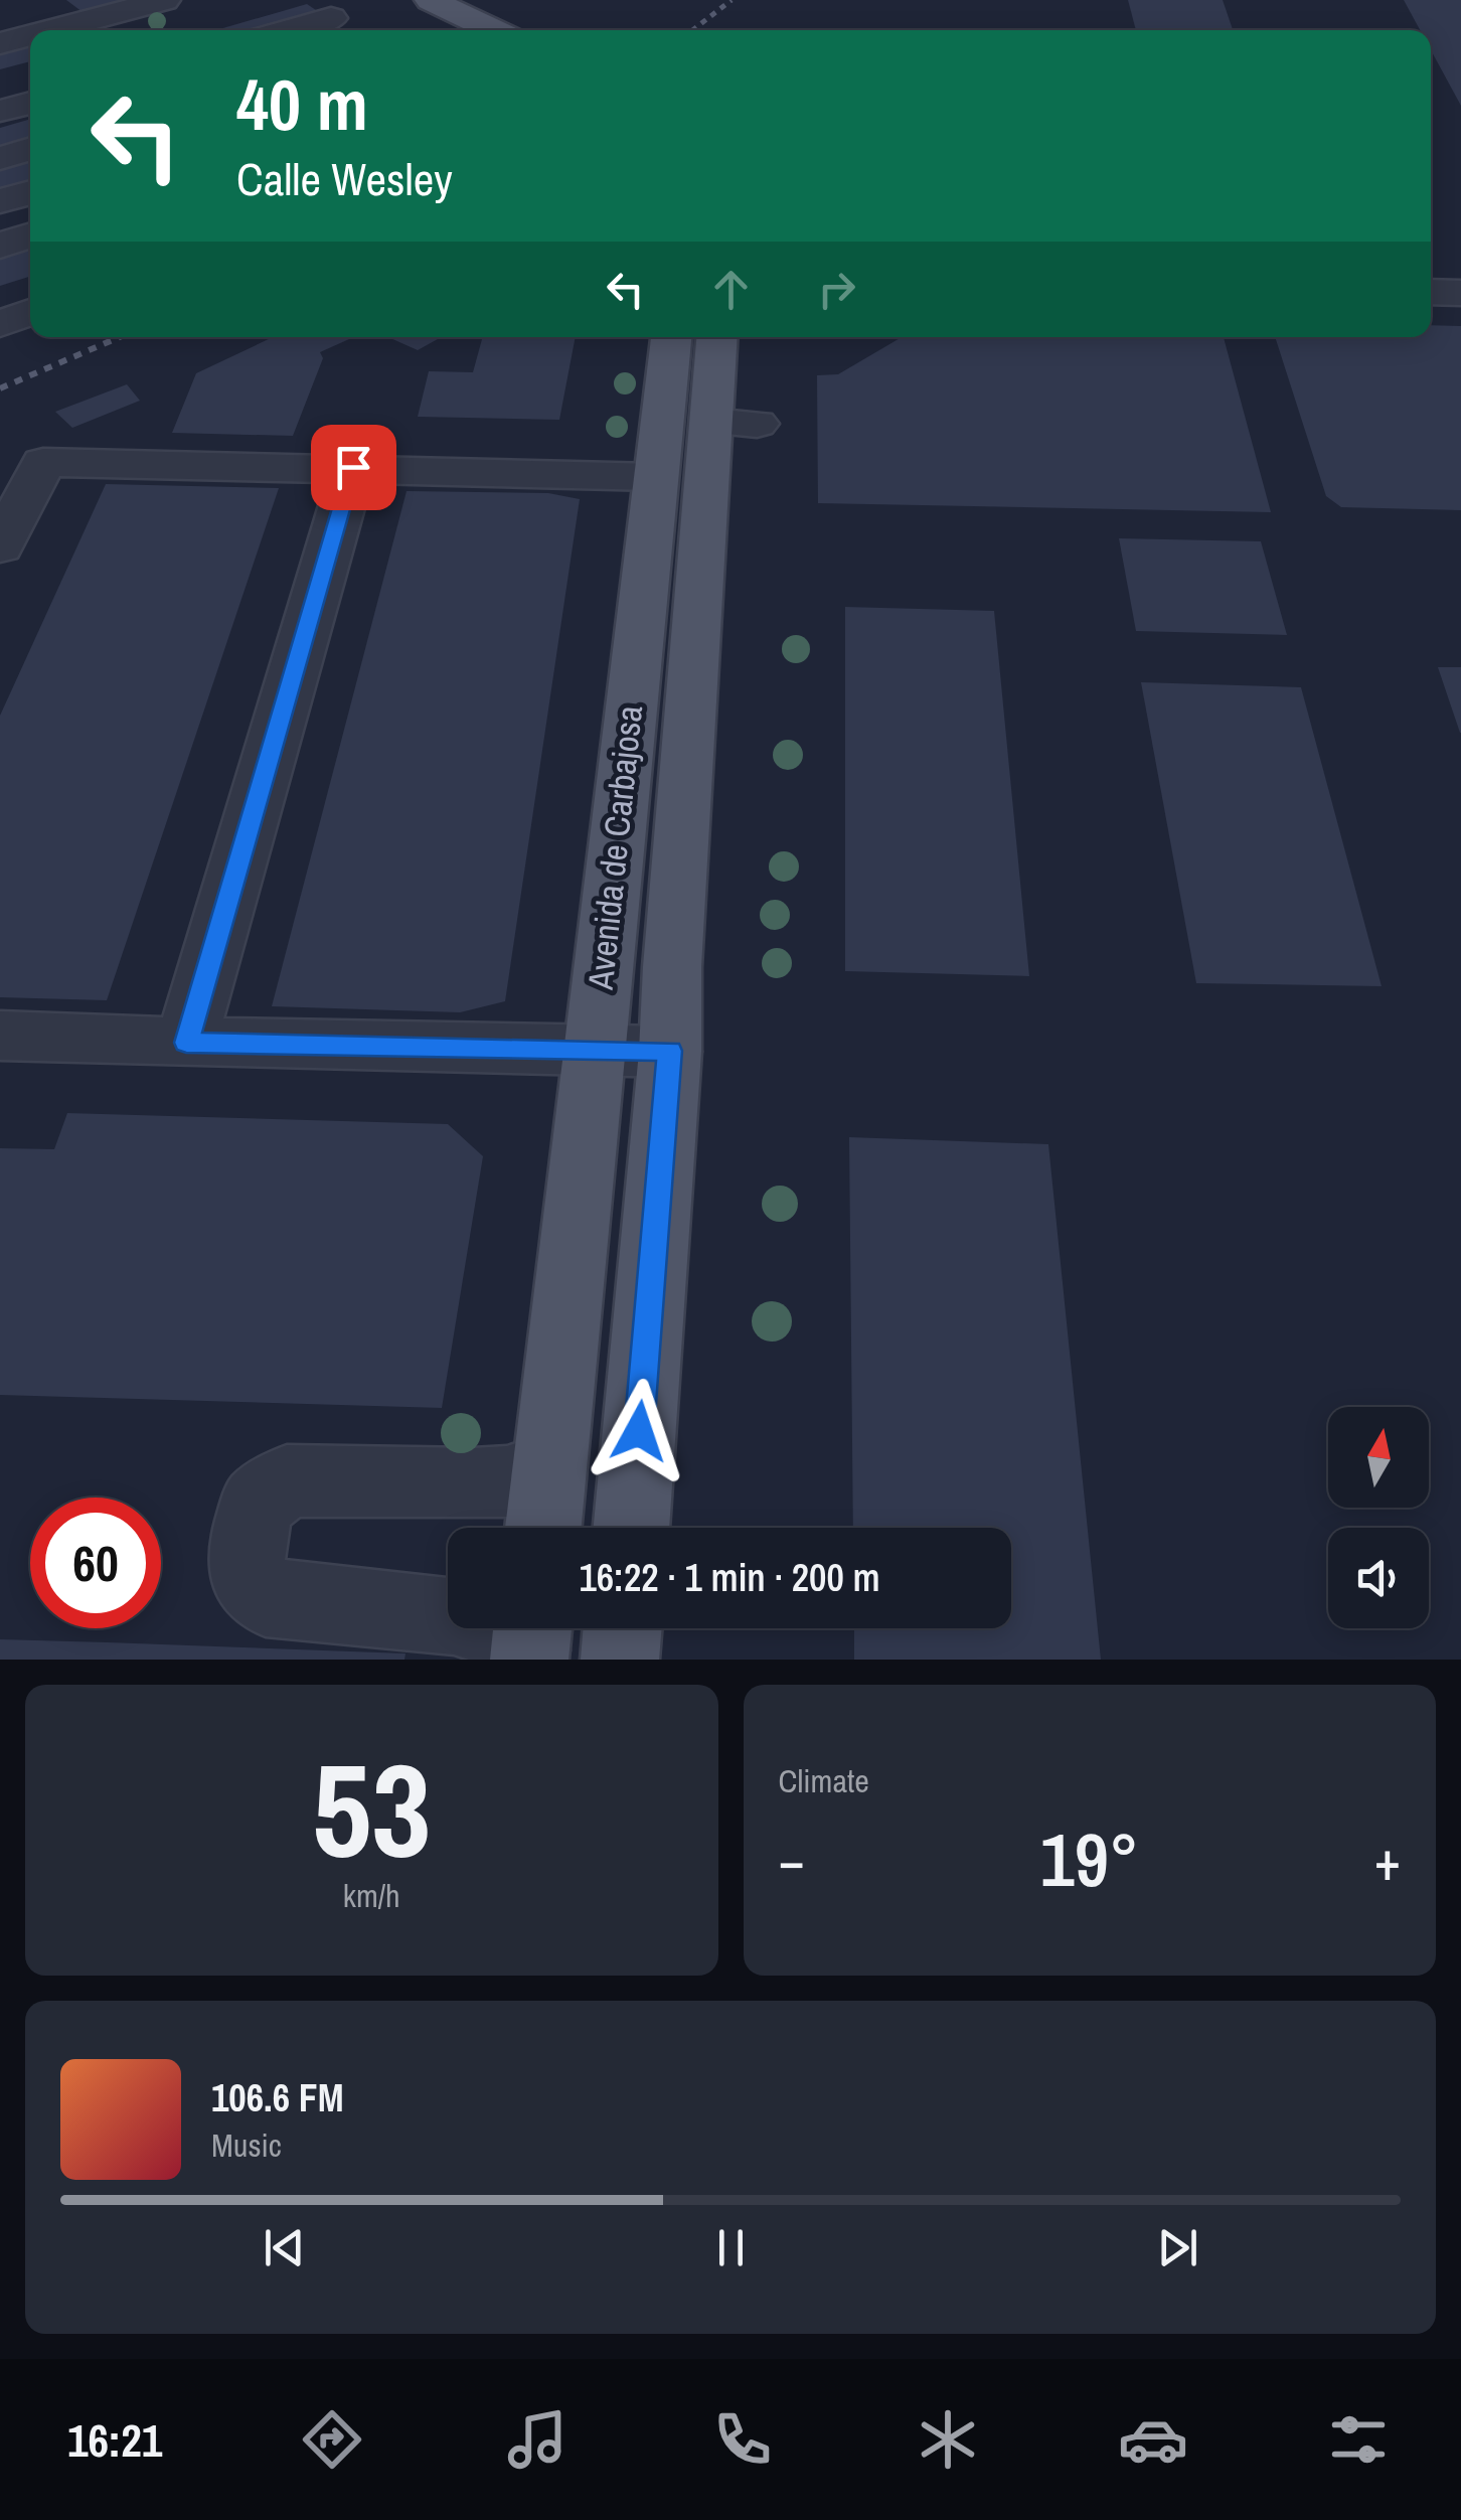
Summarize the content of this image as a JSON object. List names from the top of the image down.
{
  "streets": {
    "main road": ["Avenida de Carbajosa"]
  },
  "north": "top",
  "page": {
    "turn": ["40 m", "Calle Wesley"],
    "limit": "60",
    "trip": "16:22 · 1 min · 200 m",
    "tile": [
      ["53", "km/h"],
      "Climate"
    ],
    "heat": ["−", "19°", "+"],
    "song": ["106.6 FM", "Music"],
    "tabs": "16:21"
  }
}
